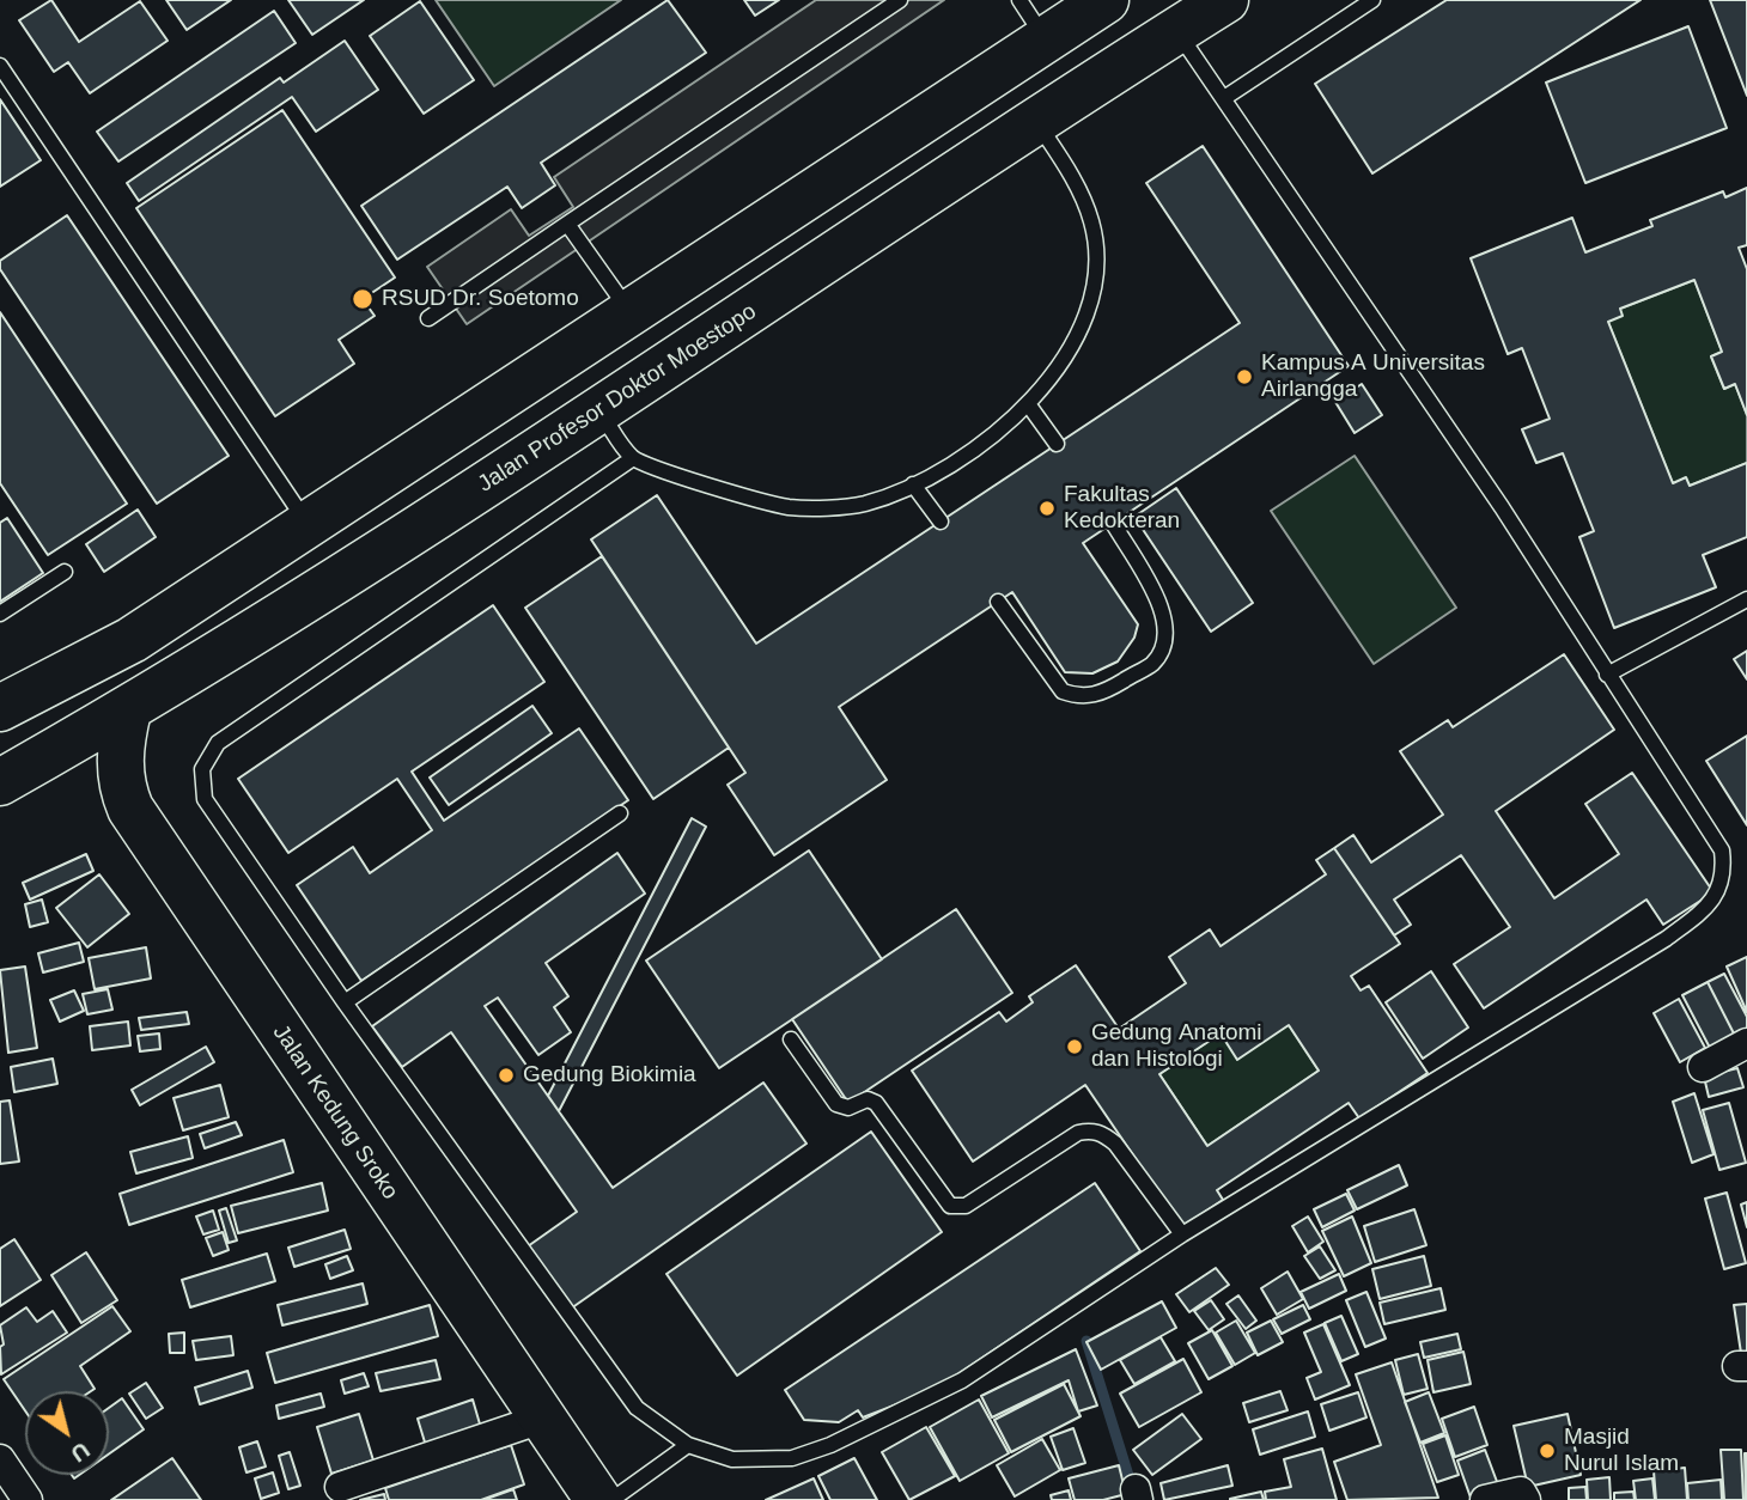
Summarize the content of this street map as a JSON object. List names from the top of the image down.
{
  "streets": {
    "main road": ["Jalan Profesor Doktor Moestopo", "Jalan Kedung Sroko"]
  },
  "crossings": [
    ["Jalan Profesor Doktor Moestopo", "Jalan Kedung Sroko"]
  ],
  "places": [
    "RSUD Dr. Soetomo",
    "Kampus A Universitas Airlangga",
    "Fakultas Kedokteran",
    "Gedung Anatomi dan Histologi",
    "Gedung Biokimia",
    "Masjid Nurul Islam"
  ],
  "north": "bottom right"
}
